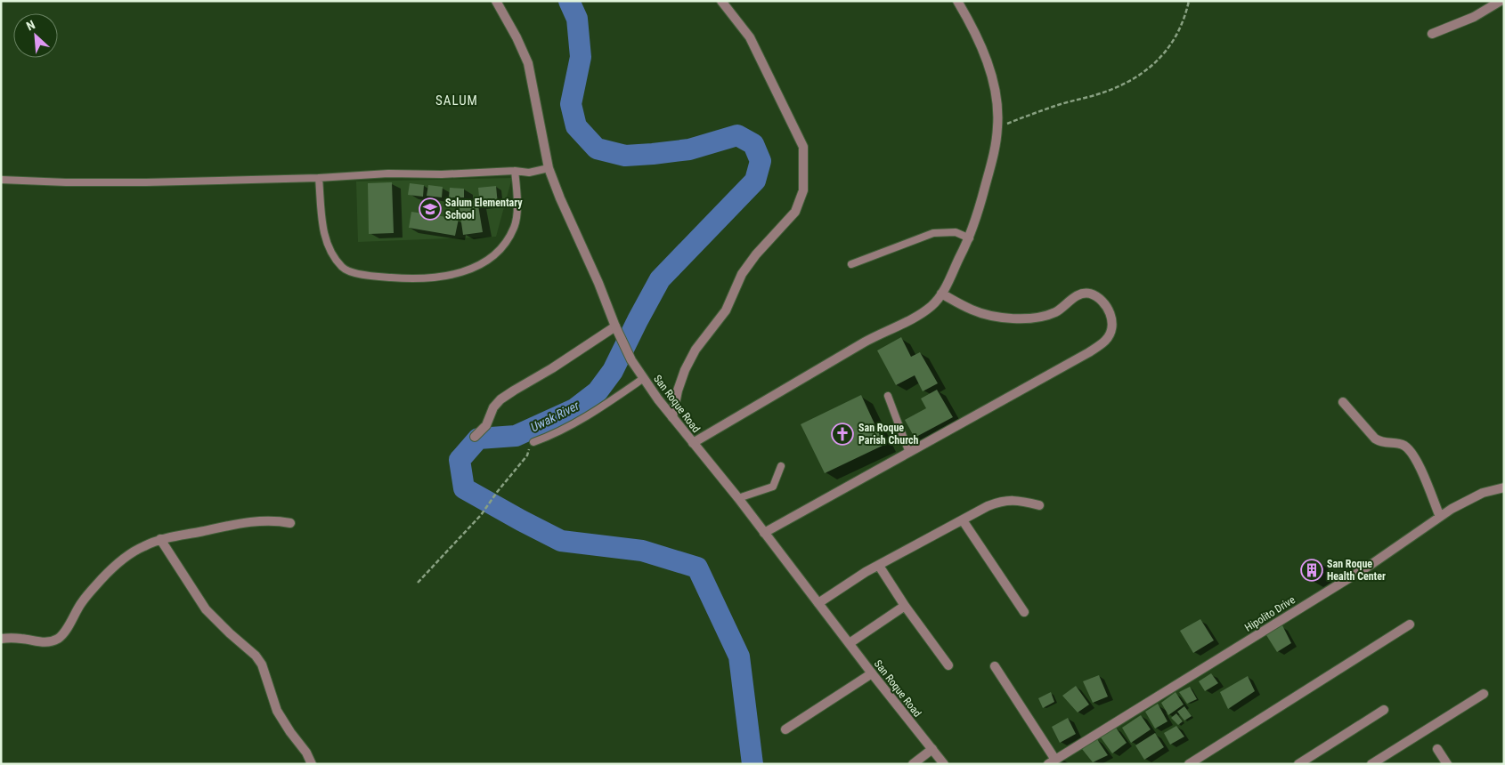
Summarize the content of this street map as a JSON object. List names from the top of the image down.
{
  "streets": {
    "street": ["San Roque Road", "Hipolito Drive"]
  },
  "districts": ["SALUM"],
  "water": ["Uwak River"],
  "places": {
    "school or university": ["Salum Elementary School"],
    "church": ["San Roque Parish Church"],
    "building": ["San Roque Health Center"]
  },
  "north": "top left"
}
